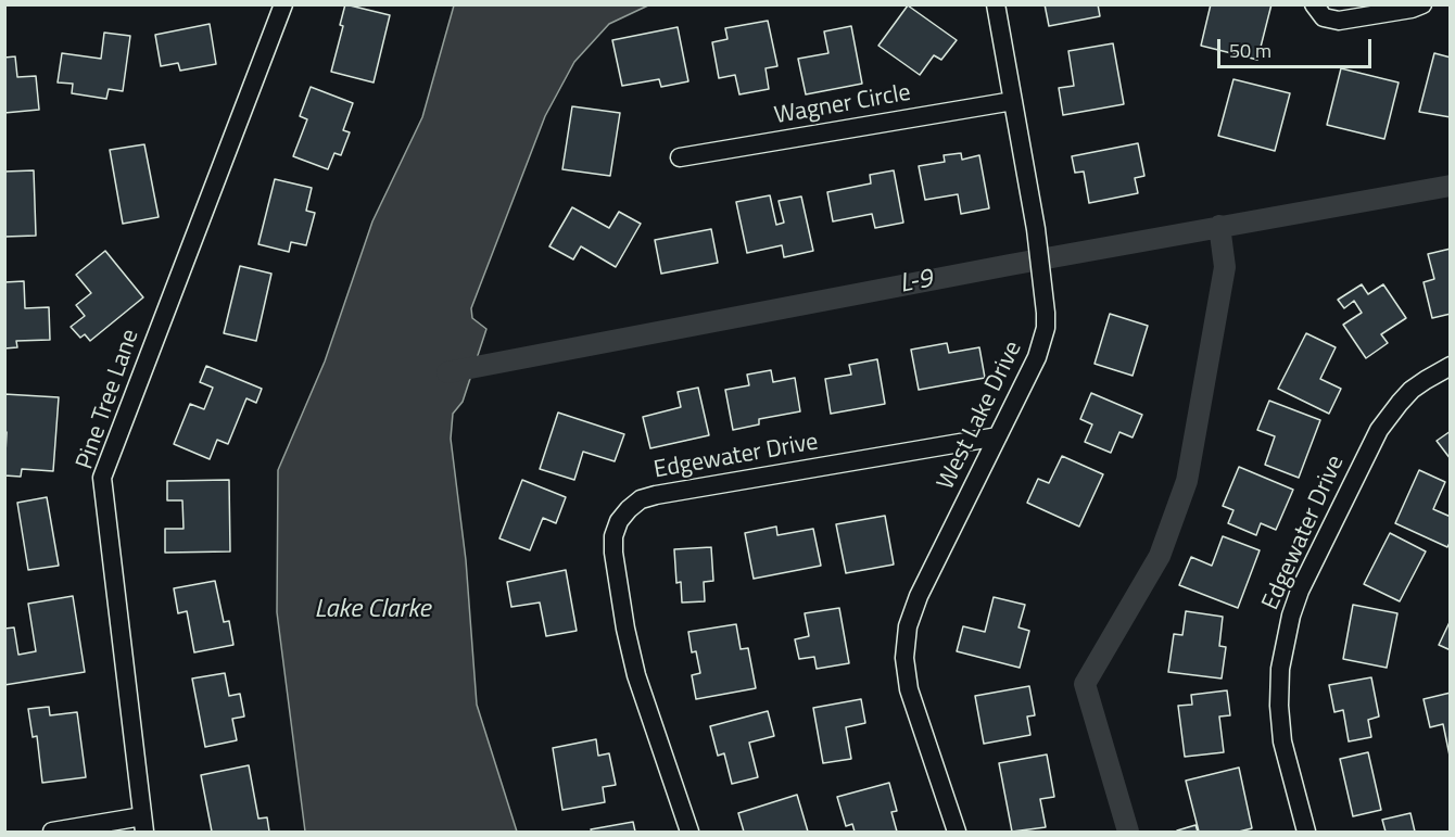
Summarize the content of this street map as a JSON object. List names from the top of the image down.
{
  "streets": {
    "street": [
      "Wagner Circle",
      "Pine Tree Lane",
      "West Lake Drive",
      "Edgewater Drive"
    ]
  },
  "crossings": [
    ["Wagner Circle", "West Lake Drive"],
    ["West Lake Drive", "Edgewater Drive"]
  ],
  "water": ["L-9", "Lake Clarke"],
  "scale_bar": "50 m"
}
